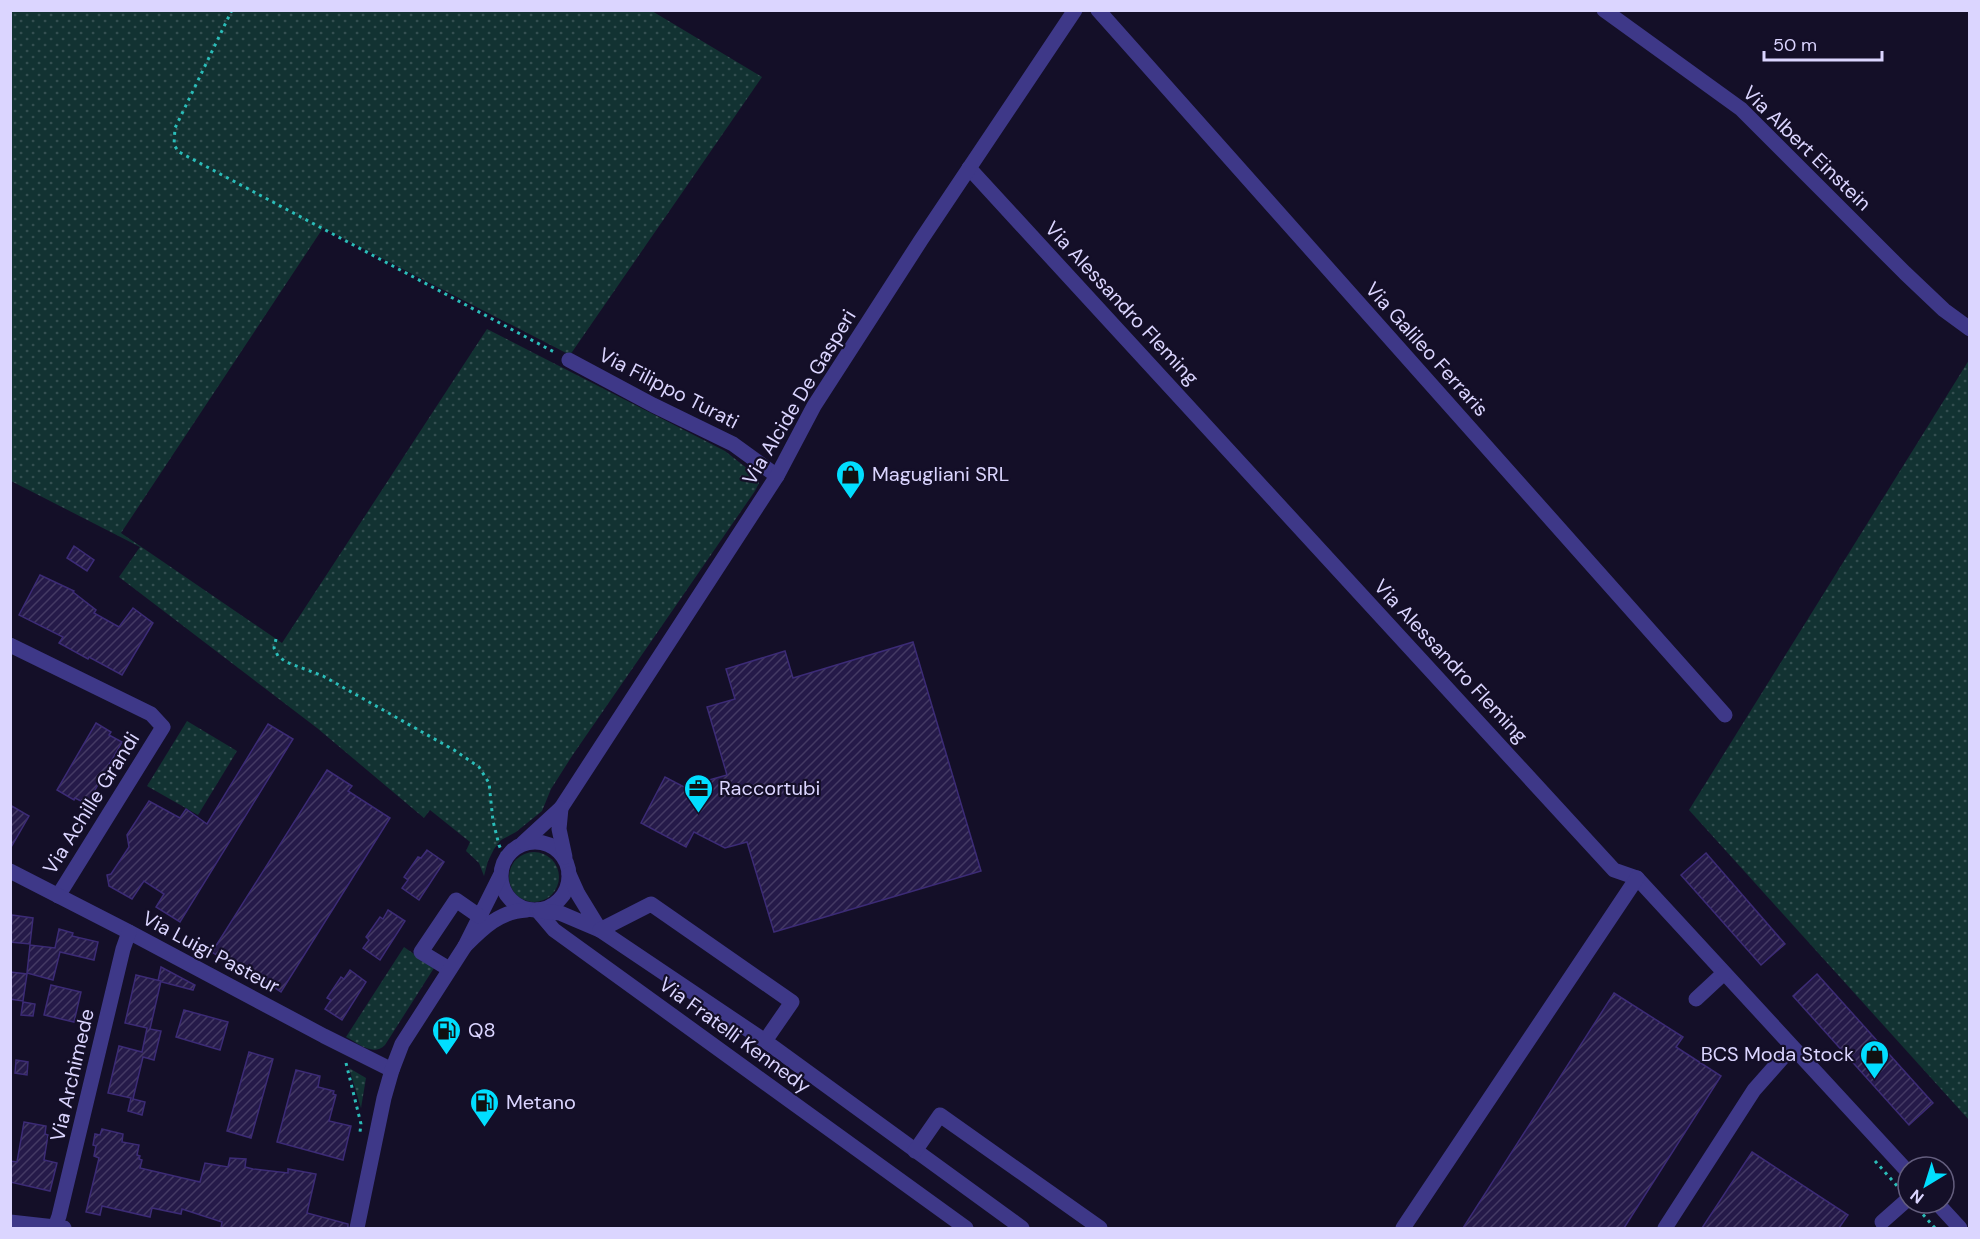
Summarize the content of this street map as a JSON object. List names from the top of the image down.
{
  "streets": {
    "street": [
      "Via Albert Einstein",
      "Via Alessandro Fleming",
      "Via Galileo Ferraris",
      "Via Filippo Turati",
      "Via Alcide De Gasperi",
      "Via Achille Grandi",
      "Via Luigi Pasteur",
      "Via Fratelli Kennedy",
      "Via Archimede"
    ]
  },
  "crossings": [
    ["Via Alessandro Fleming", "Via Alcide De Gasperi"],
    ["Via Filippo Turati", "Via Alcide De Gasperi"],
    ["Via Alcide De Gasperi", "Via Fratelli Kennedy"],
    ["Via Achille Grandi", "Via Luigi Pasteur"],
    ["Via Luigi Pasteur", "Via Archimede"]
  ],
  "places": {
    "shop": ["Magugliani SRL", "BCS Moda Stock"],
    "office": ["Raccortubi"],
    "fuel station": ["Q8", "Metano"]
  },
  "scale_bar": "50 m",
  "north": "bottom left"
}
